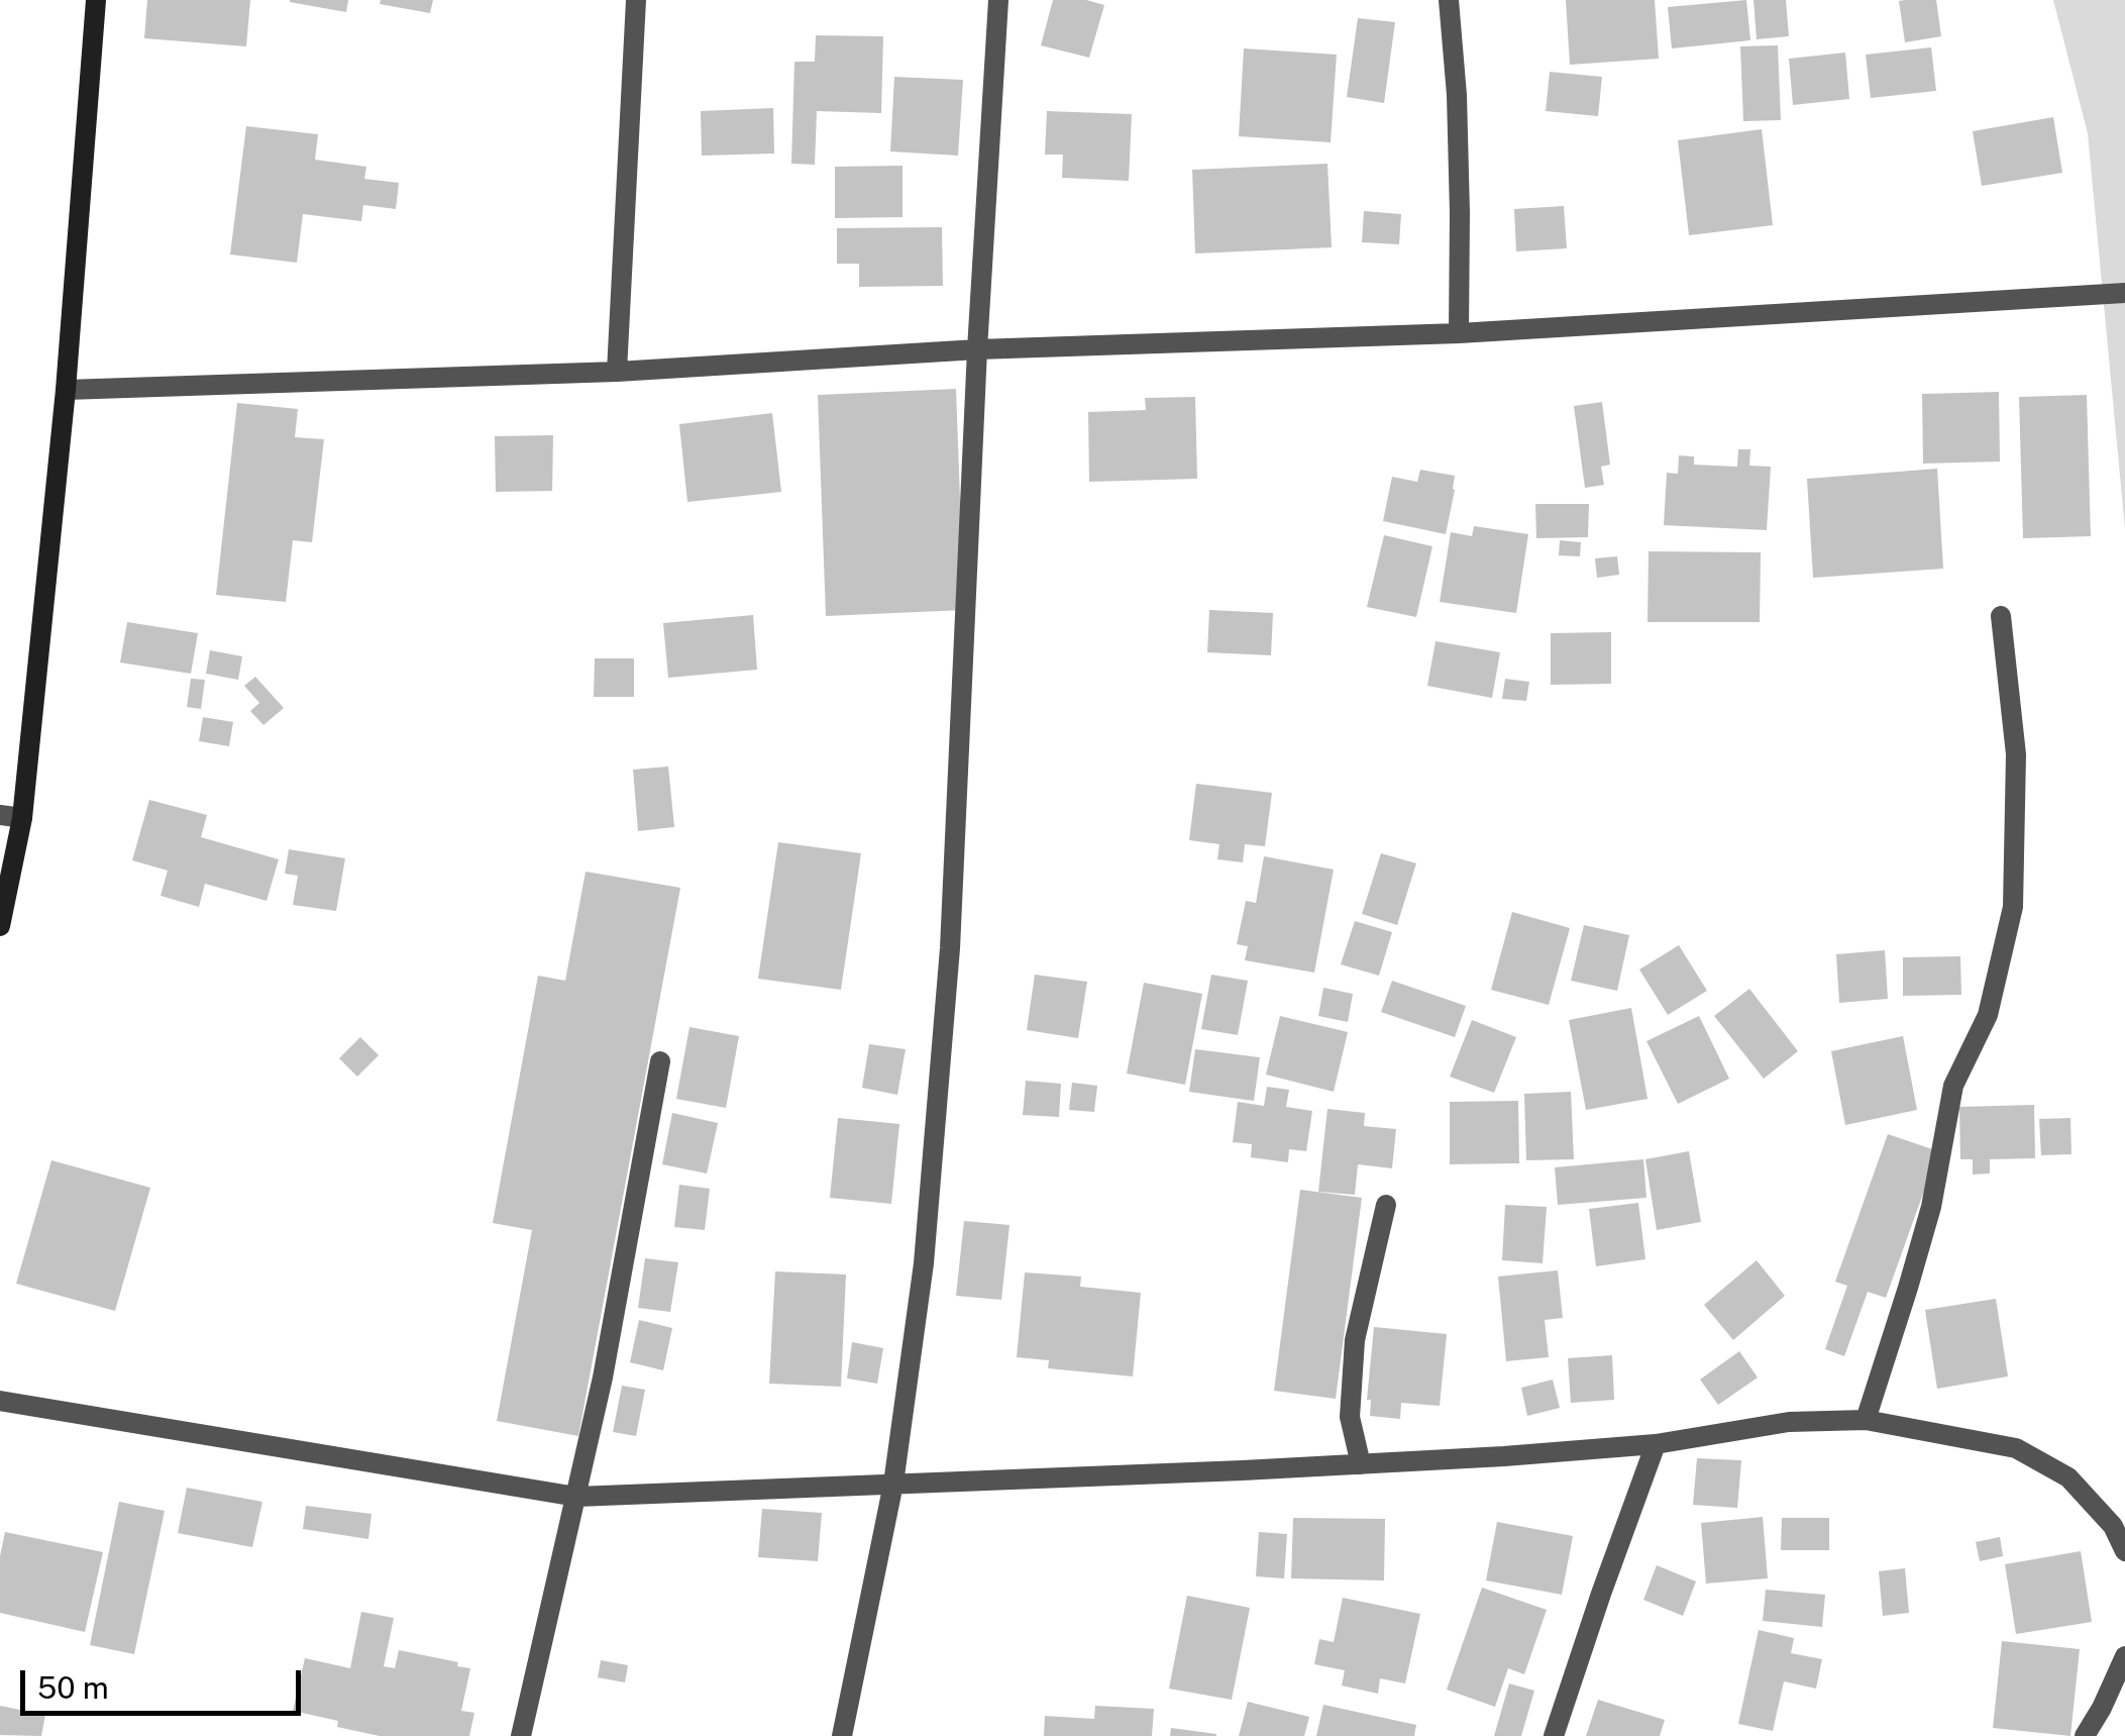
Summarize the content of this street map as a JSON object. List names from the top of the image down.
{
  "scale_bar": "50 m"
}
